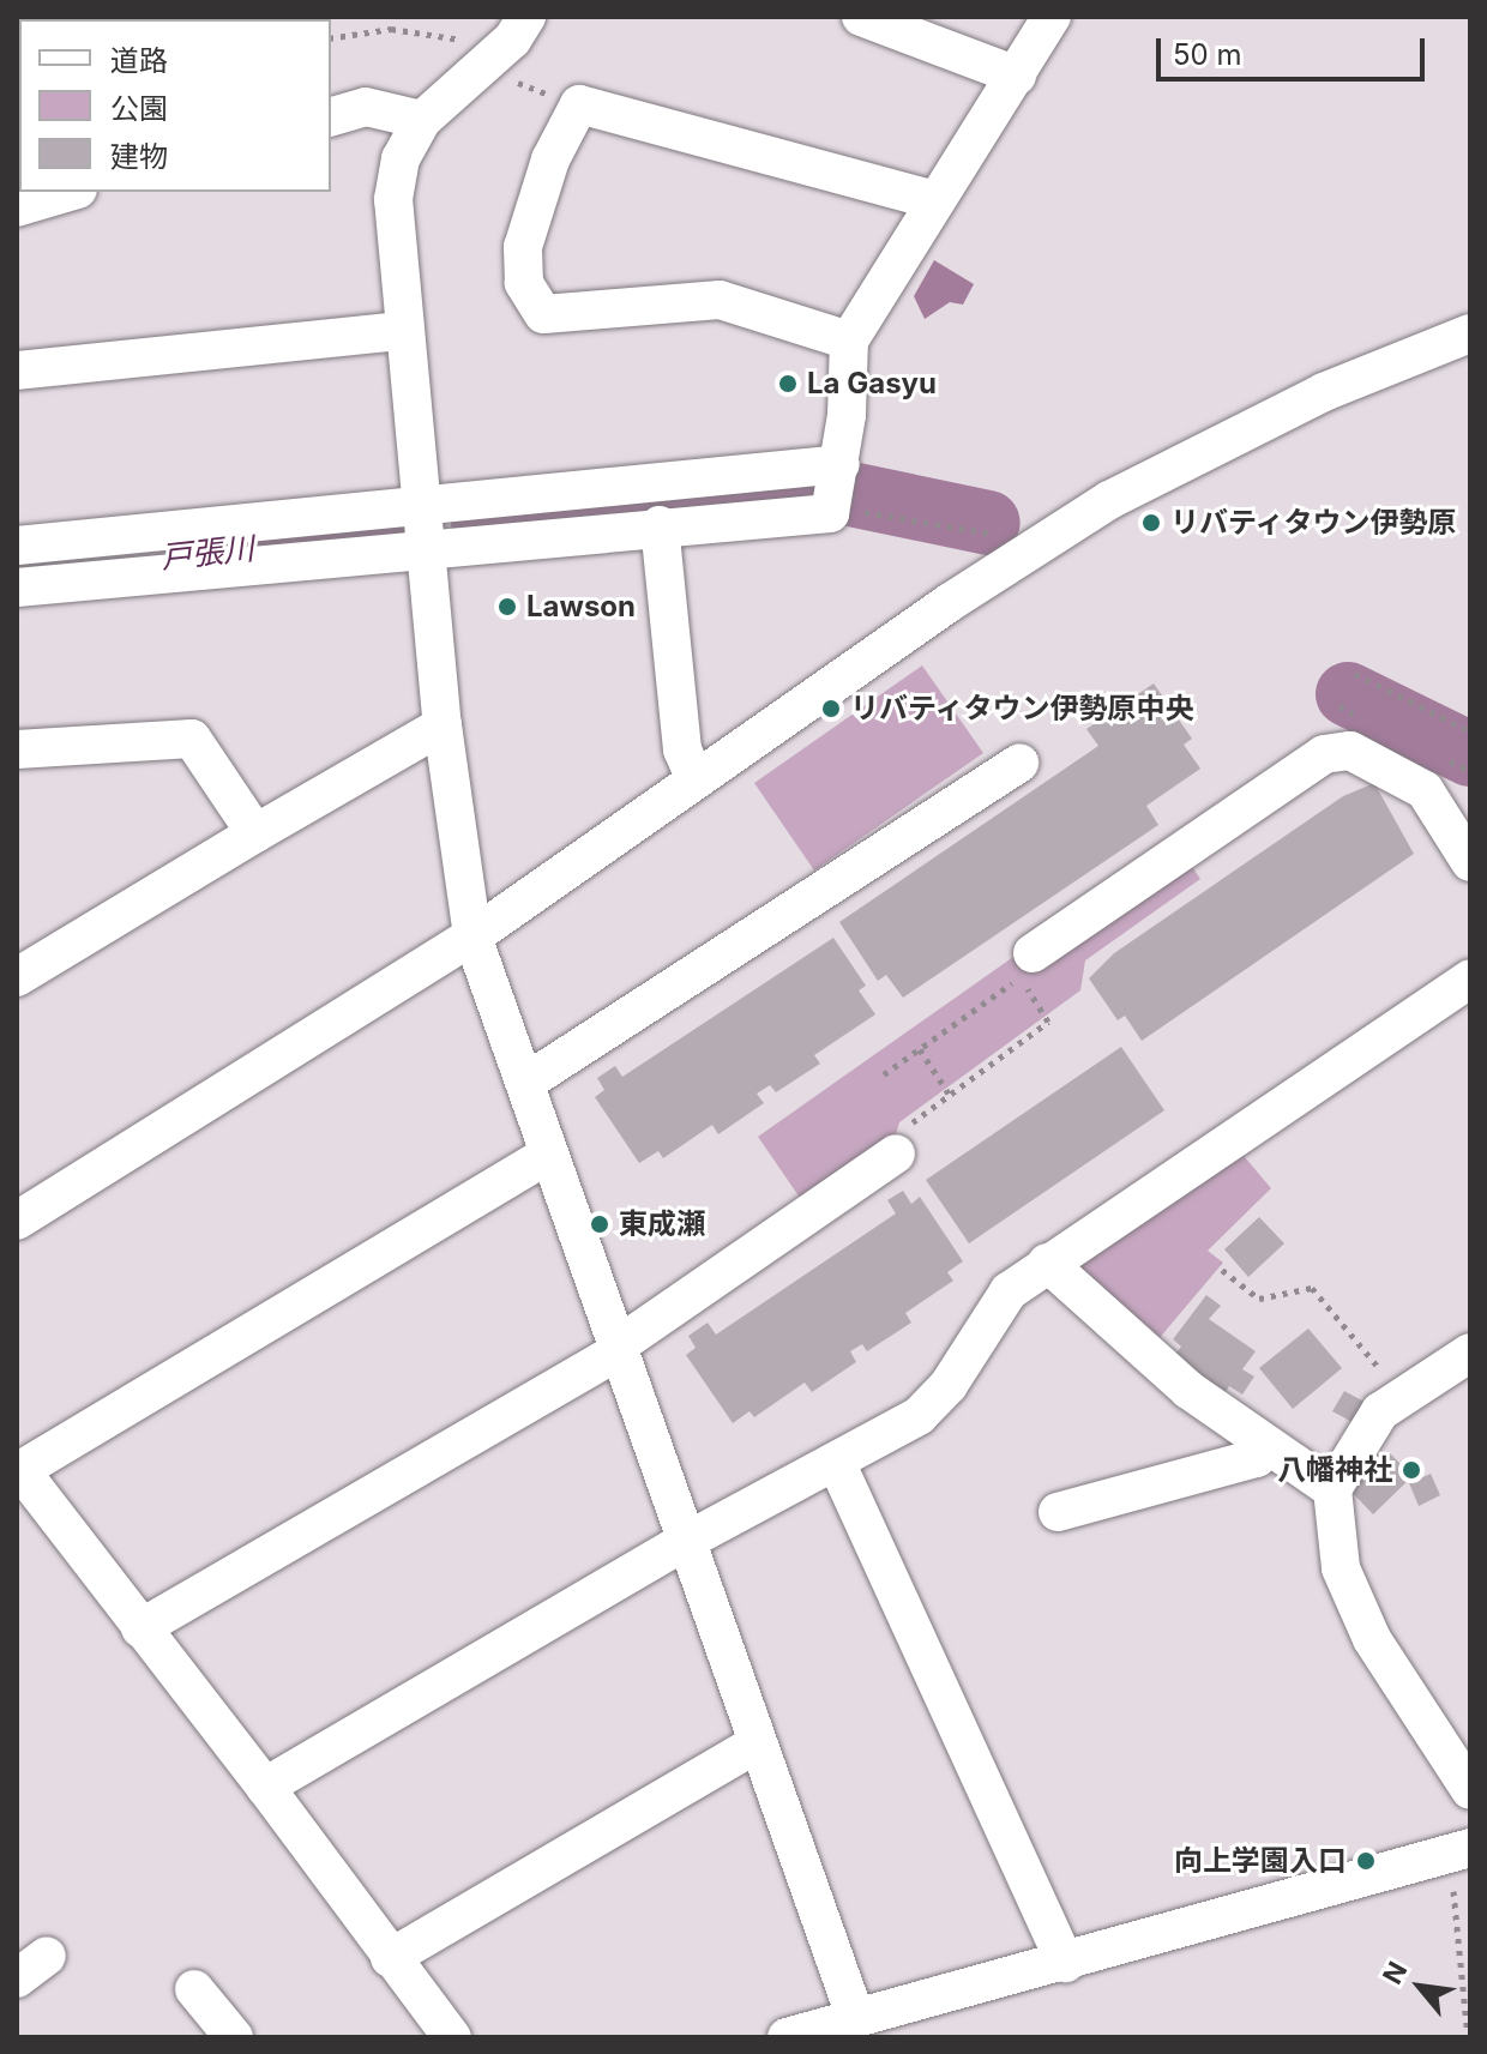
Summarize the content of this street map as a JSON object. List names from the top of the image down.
{
  "water": ["戸張川"],
  "places": [
    "La Gasyu",
    "リバティタウン伊勢原",
    "Lawson",
    "リバティタウン伊勢原中央",
    "東成瀬",
    "八幡神社",
    "向上学園入口"
  ],
  "legend": ["道路", "公園", "建物"],
  "scale_bar": "50 m",
  "north": "top left"
}
